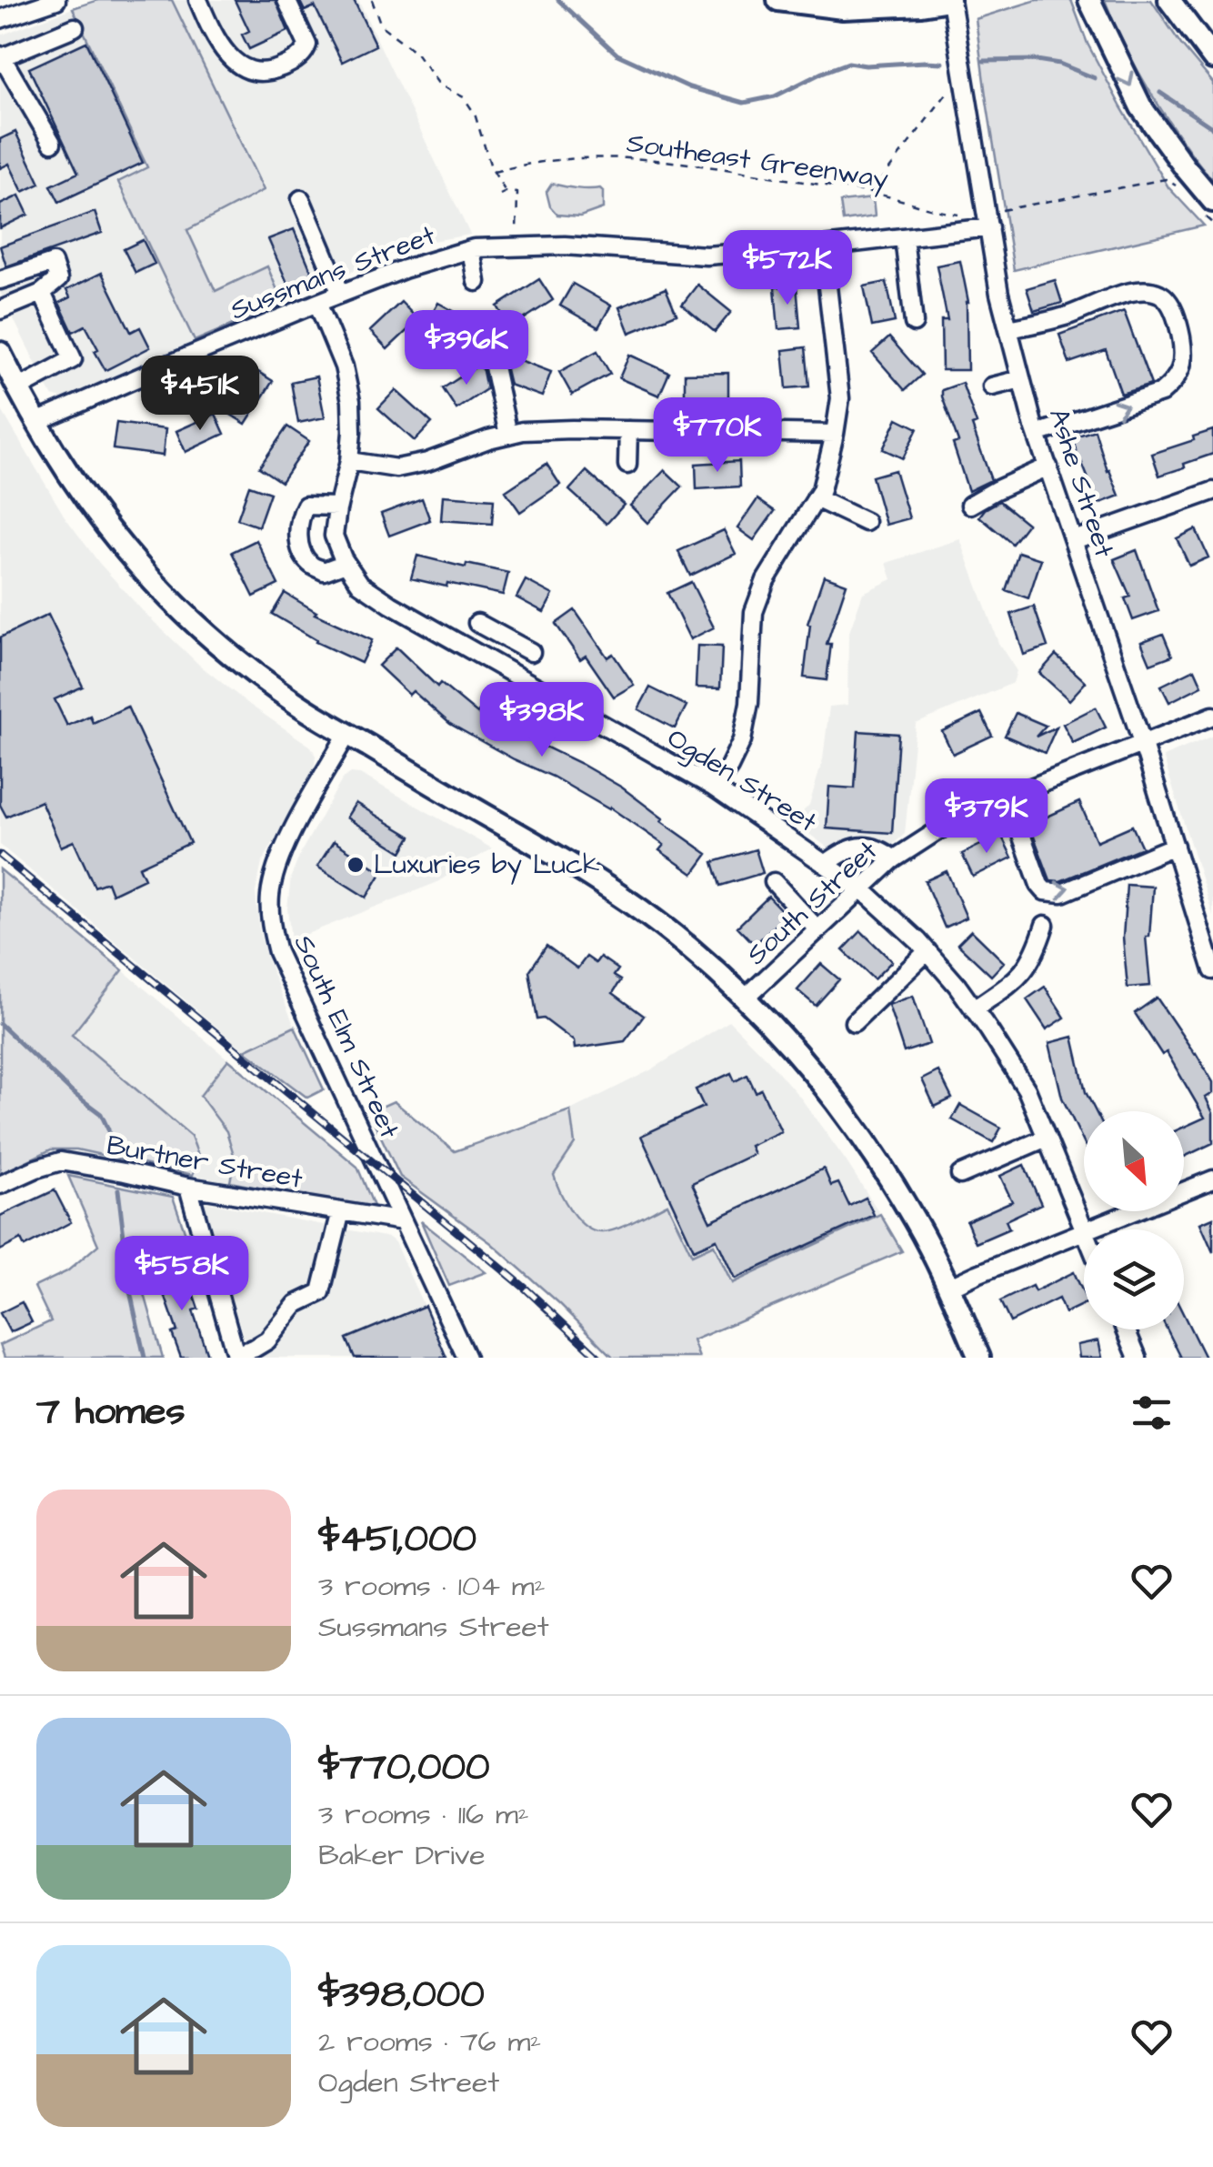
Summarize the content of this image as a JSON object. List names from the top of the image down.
{
  "streets": {
    "street": [
      "Sussmans Street",
      "Ashe Street",
      "Ogden Street",
      "South Street",
      "South Elm Street",
      "Burtner Street"
    ],
    "path": ["Southeast Greenway"]
  },
  "crossings": [
    ["Southeast Greenway", "Sussmans Street"],
    ["Southeast Greenway", "Ashe Street"],
    ["Sussmans Street", "Ashe Street"],
    ["Ashe Street", "South Street"],
    ["Ogden Street", "South Street"],
    ["South Elm Street", "Burtner Street"]
  ],
  "places": ["Luxuries by Luck"],
  "north": "bottom right",
  "page": {
    "price": [
      "$572K",
      "$396K",
      "$451K",
      "$770K",
      "$398K",
      "$379K",
      "$558K"
    ],
    "heading": "7 homes",
    "list": [
      {
        "name": "$451,000",
        "note": "3 rooms · 104 m² · Sussmans Street"
      },
      {
        "name": "$770,000",
        "note": "3 rooms · 116 m² · Baker Drive"
      },
      {
        "name": "$398,000",
        "note": "2 rooms · 76 m² · Ogden Street"
      }
    ]
  }
}
